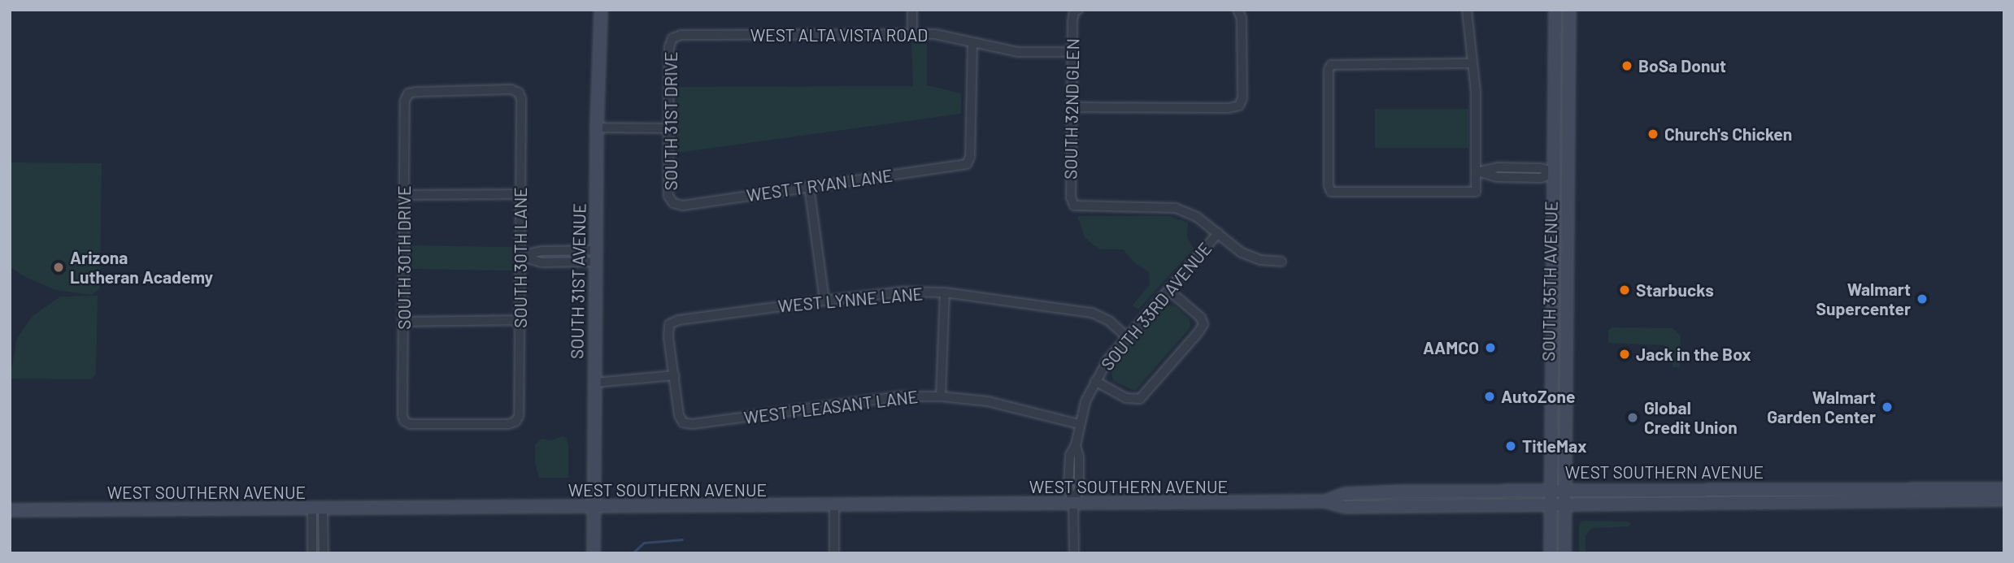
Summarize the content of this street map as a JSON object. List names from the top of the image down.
{
  "streets": {
    "main road": ["SOUTH 31ST AVENUE", "SOUTH 35TH AVENUE", "WEST SOUTHERN AVENUE"],
    "street": [
      "WEST ALTA VISTA ROAD",
      "SOUTH 32ND GLEN",
      "SOUTH 31ST DRIVE",
      "WEST T RYAN LANE",
      "SOUTH 30TH DRIVE",
      "SOUTH 30TH LANE",
      "WEST LYNNE LANE",
      "SOUTH 33RD AVENUE",
      "WEST PLEASANT LANE"
    ]
  },
  "crossings": [
    ["WEST ALTA VISTA ROAD", "SOUTH 32ND GLEN"],
    ["WEST ALTA VISTA ROAD", "SOUTH 31ST DRIVE"],
    ["WEST ALTA VISTA ROAD", "WEST T RYAN LANE"],
    ["SOUTH 32ND GLEN", "SOUTH 33RD AVENUE"],
    ["SOUTH 31ST DRIVE", "WEST T RYAN LANE"],
    ["SOUTH 30TH DRIVE", "SOUTH 30TH LANE"],
    ["SOUTH 31ST AVENUE", "WEST SOUTHERN AVENUE"],
    ["SOUTH 35TH AVENUE", "WEST SOUTHERN AVENUE"],
    ["WEST LYNNE LANE", "SOUTH 33RD AVENUE"],
    ["WEST LYNNE LANE", "WEST PLEASANT LANE"],
    ["SOUTH 33RD AVENUE", "WEST PLEASANT LANE"],
    ["SOUTH 33RD AVENUE", "WEST SOUTHERN AVENUE"]
  ],
  "places": [
    "BoSa Donut",
    "Church's Chicken",
    "Arizona Lutheran Academy",
    "Starbucks",
    "Walmart Supercenter",
    "AAMCO",
    "Jack in the Box",
    "AutoZone",
    "Walmart Garden Center",
    "Global Credit Union",
    "TitleMax"
  ]
}
